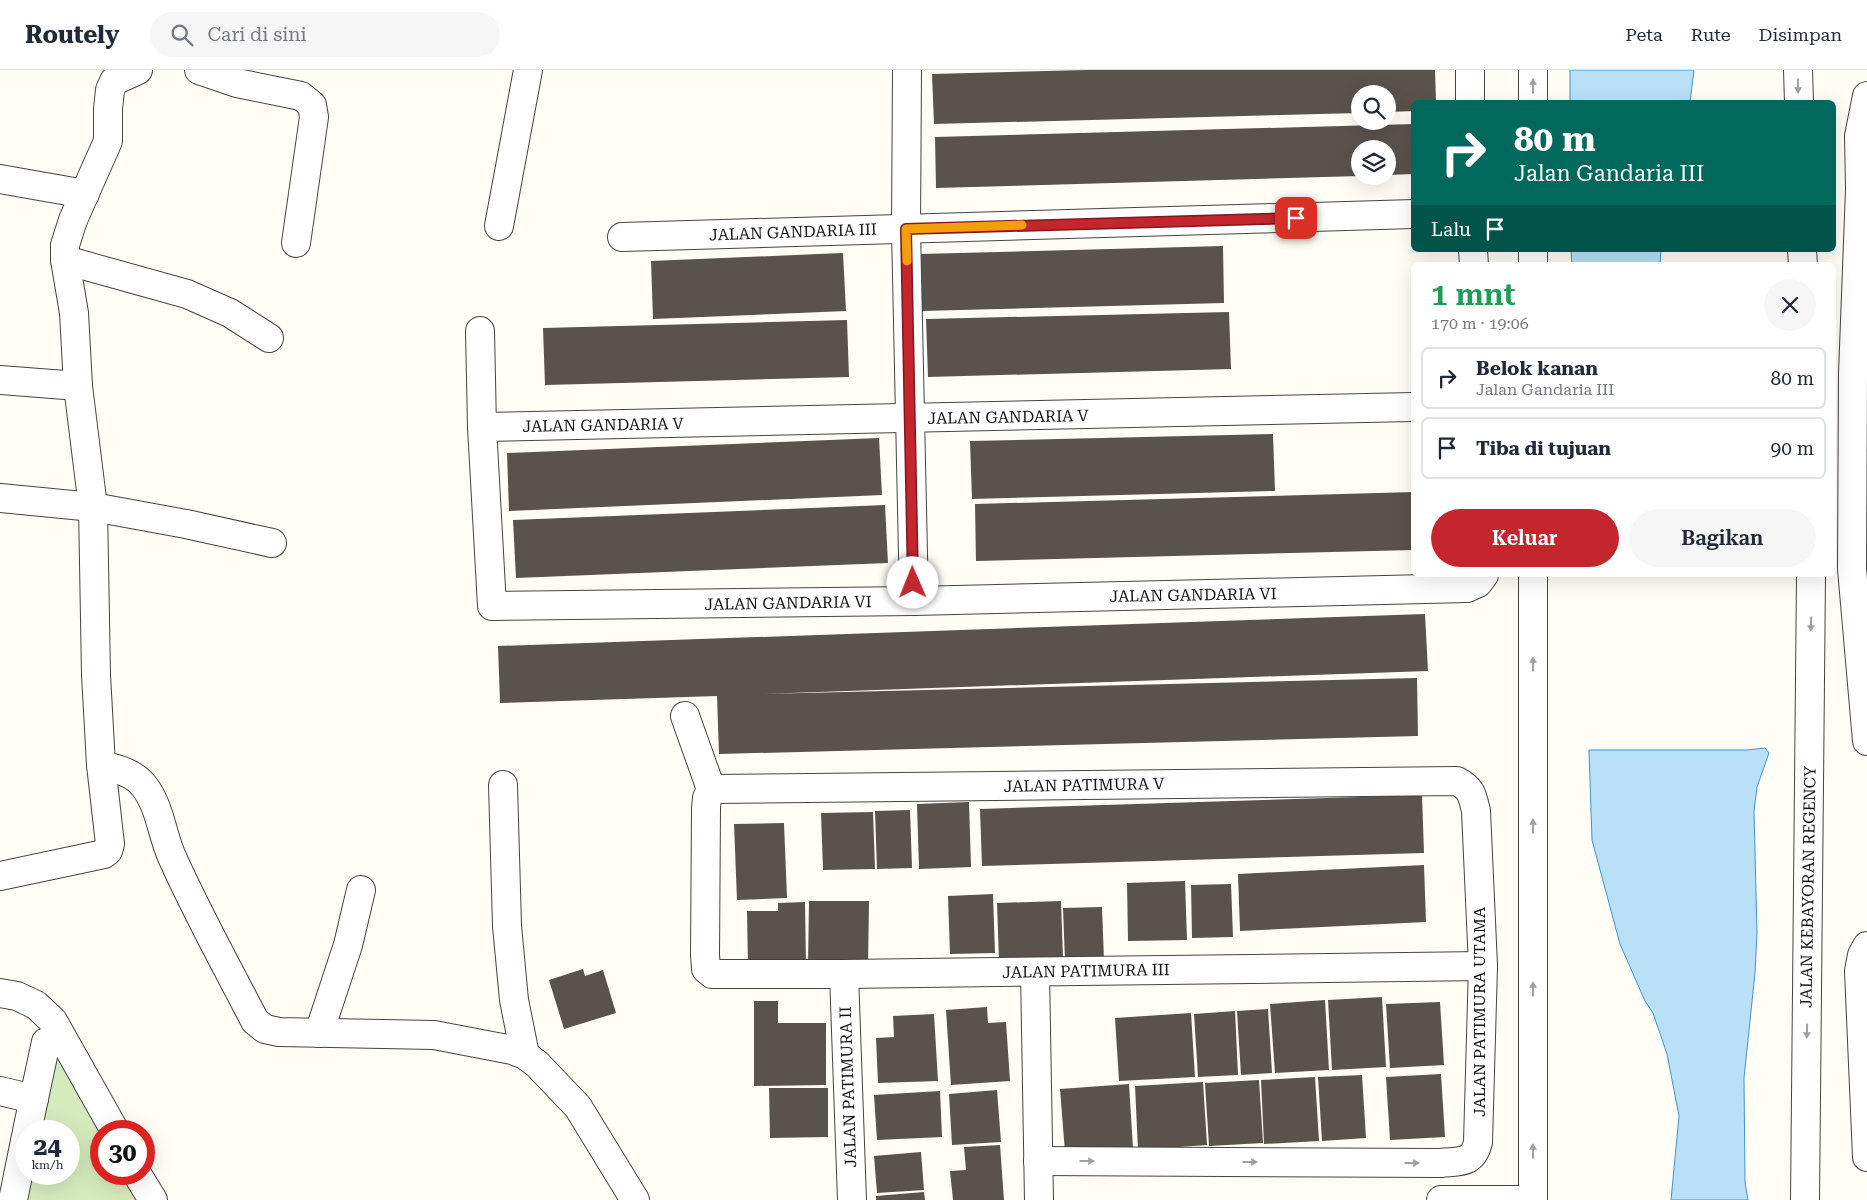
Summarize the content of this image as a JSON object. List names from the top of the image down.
{
  "streets": {
    "street": [
      "JALAN GANDARIA III",
      "JALAN GANDARIA V",
      "JALAN GANDARIA VI",
      "JALAN PATIMURA V",
      "JALAN KEBAYORAN REGENCY",
      "JALAN PATIMURA III",
      "JALAN PATIMURA UTAMA",
      "JALAN PATIMURA II"
    ]
  },
  "crossings": [
    ["JALAN GANDARIA V", "JALAN GANDARIA VI"],
    ["JALAN PATIMURA V", "JALAN PATIMURA III"],
    ["JALAN PATIMURA V", "JALAN PATIMURA UTAMA"],
    ["JALAN PATIMURA III", "JALAN PATIMURA UTAMA"],
    ["JALAN PATIMURA III", "JALAN PATIMURA II"]
  ],
  "one_way": ["JALAN PATIMURA UTAMA"],
  "page": {
    "header": "Routely",
    "search": "Cari di sini",
    "nav": ["Peta", "Rute", "Disimpan"],
    "turn": ["80 m", "Jalan Gandaria III"],
    "then": "Lalu",
    "heading": ["1 mnt", "170 m · 19:06"],
    "list": [
      {
        "name": "Belok kanan",
        "note": "Jalan Gandaria III",
        "value": "80 m"
      },
      {
        "name": "Tiba di tujuan",
        "value": "90 m"
      }
    ],
    "buttons": ["Keluar", "Bagikan"],
    "speed": "24 km/h",
    "limit": "30"
  }
}
